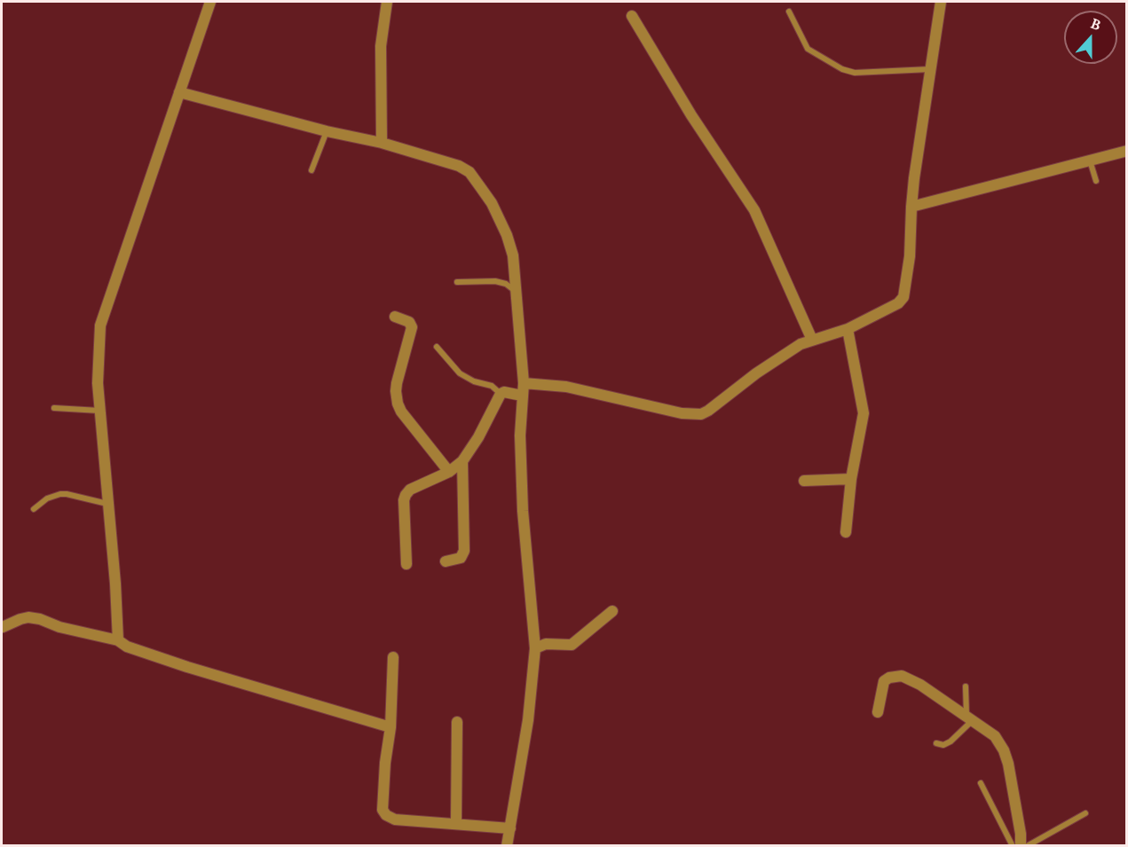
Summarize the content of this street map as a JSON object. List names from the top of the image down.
{
  "north": "top"
}
